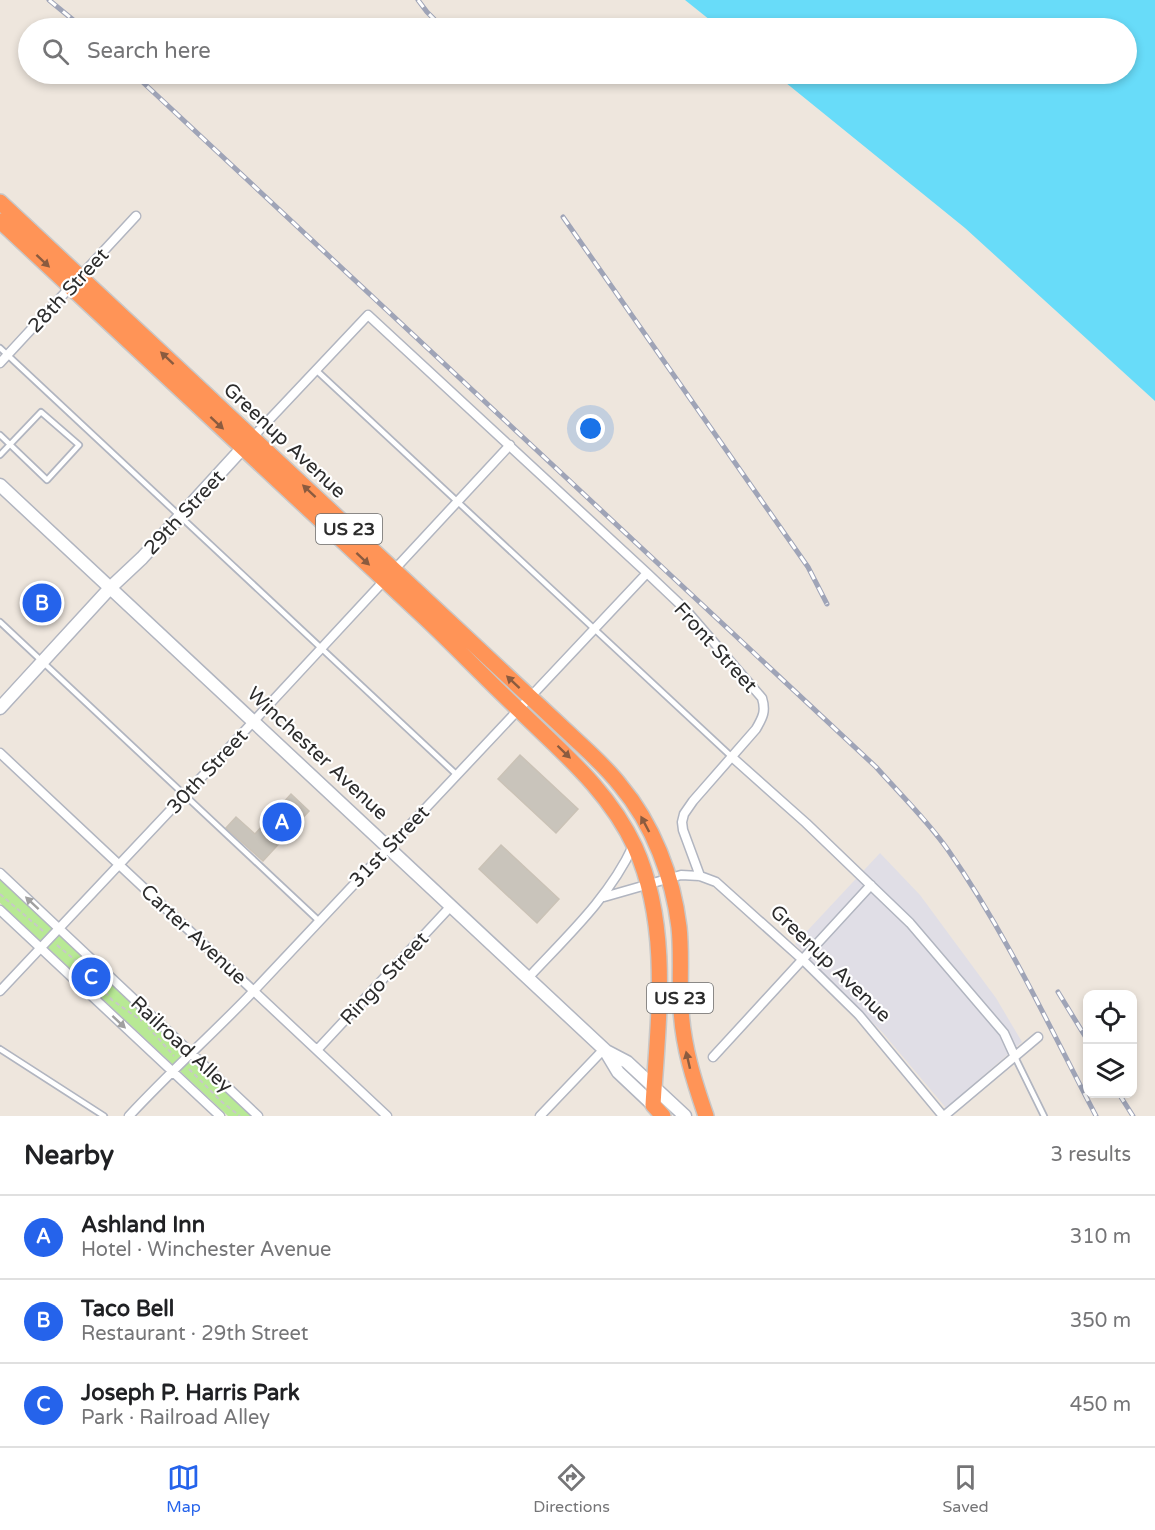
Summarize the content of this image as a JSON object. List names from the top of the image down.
{
  "streets": {
    "highway": ["Greenup Avenue", "US 23"],
    "main road": ["29th Street", "Winchester Avenue"],
    "street": [
      "28th Street",
      "Front Street",
      "30th Street",
      "31st Street",
      "Carter Avenue",
      "Ringo Street",
      "Railroad Alley"
    ]
  },
  "crossings": [
    ["28th Street", "Greenup Avenue"],
    ["Greenup Avenue", "29th Street"],
    ["Greenup Avenue", "US 23"],
    ["Greenup Avenue", "Front Street"],
    ["Greenup Avenue", "30th Street"],
    ["Greenup Avenue", "31st Street"],
    ["29th Street", "Front Street"],
    ["29th Street", "Winchester Avenue"],
    ["US 23", "Winchester Avenue"],
    ["Front Street", "30th Street"],
    ["Front Street", "31st Street"],
    ["Winchester Avenue", "30th Street"],
    ["Winchester Avenue", "31st Street"],
    ["Winchester Avenue", "Ringo Street"],
    ["30th Street", "Carter Avenue"],
    ["30th Street", "Railroad Alley"],
    ["31st Street", "Carter Avenue"],
    ["31st Street", "Railroad Alley"],
    ["Carter Avenue", "Ringo Street"]
  ],
  "page": {
    "search": "Search here",
    "pins": ["B", "A", "C"],
    "heading": ["Nearby", "3 results"],
    "list": [
      {
        "mark": "A",
        "name": "Ashland Inn",
        "note": "Hotel · Winchester Avenue",
        "value": "310 m"
      },
      {
        "mark": "B",
        "name": "Taco Bell",
        "note": "Restaurant · 29th Street",
        "value": "350 m"
      },
      {
        "mark": "C",
        "name": "Joseph P. Harris Park",
        "note": "Park · Railroad Alley",
        "value": "450 m"
      }
    ],
    "nav": ["Map", "Directions", "Saved"]
  }
}
